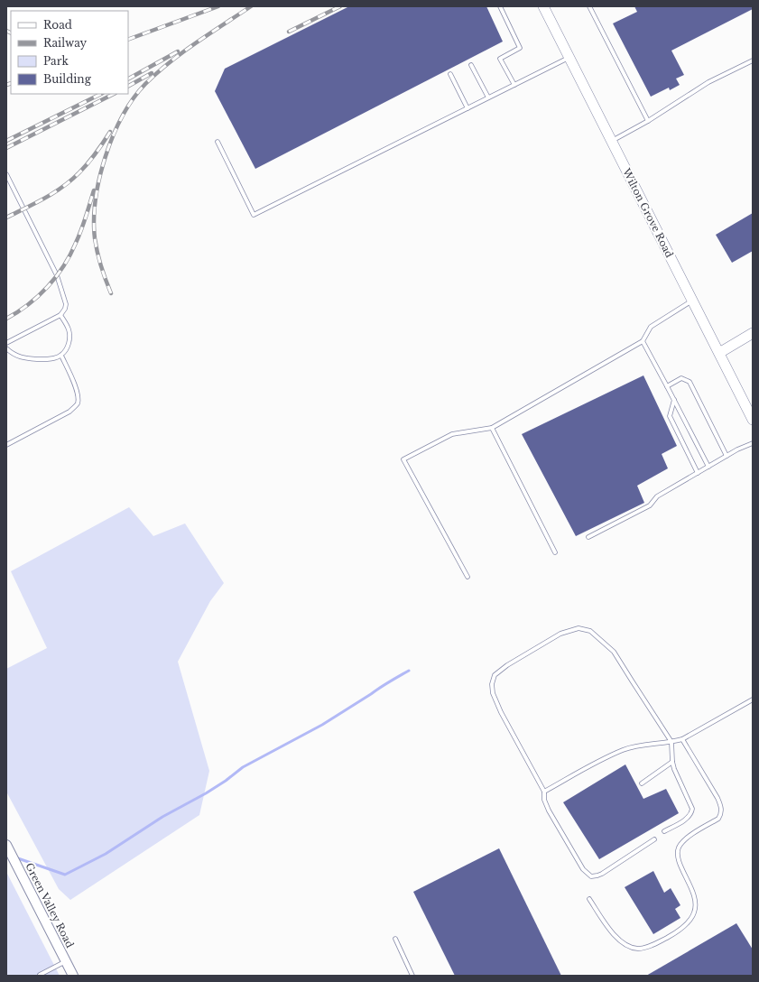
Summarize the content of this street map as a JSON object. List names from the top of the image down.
{
  "streets": {
    "main road": ["Wilton Grove Road"],
    "street": ["Green Valley Road"]
  },
  "legend": [
    "Road",
    "Railway",
    "Park",
    "Building"
  ]
}
